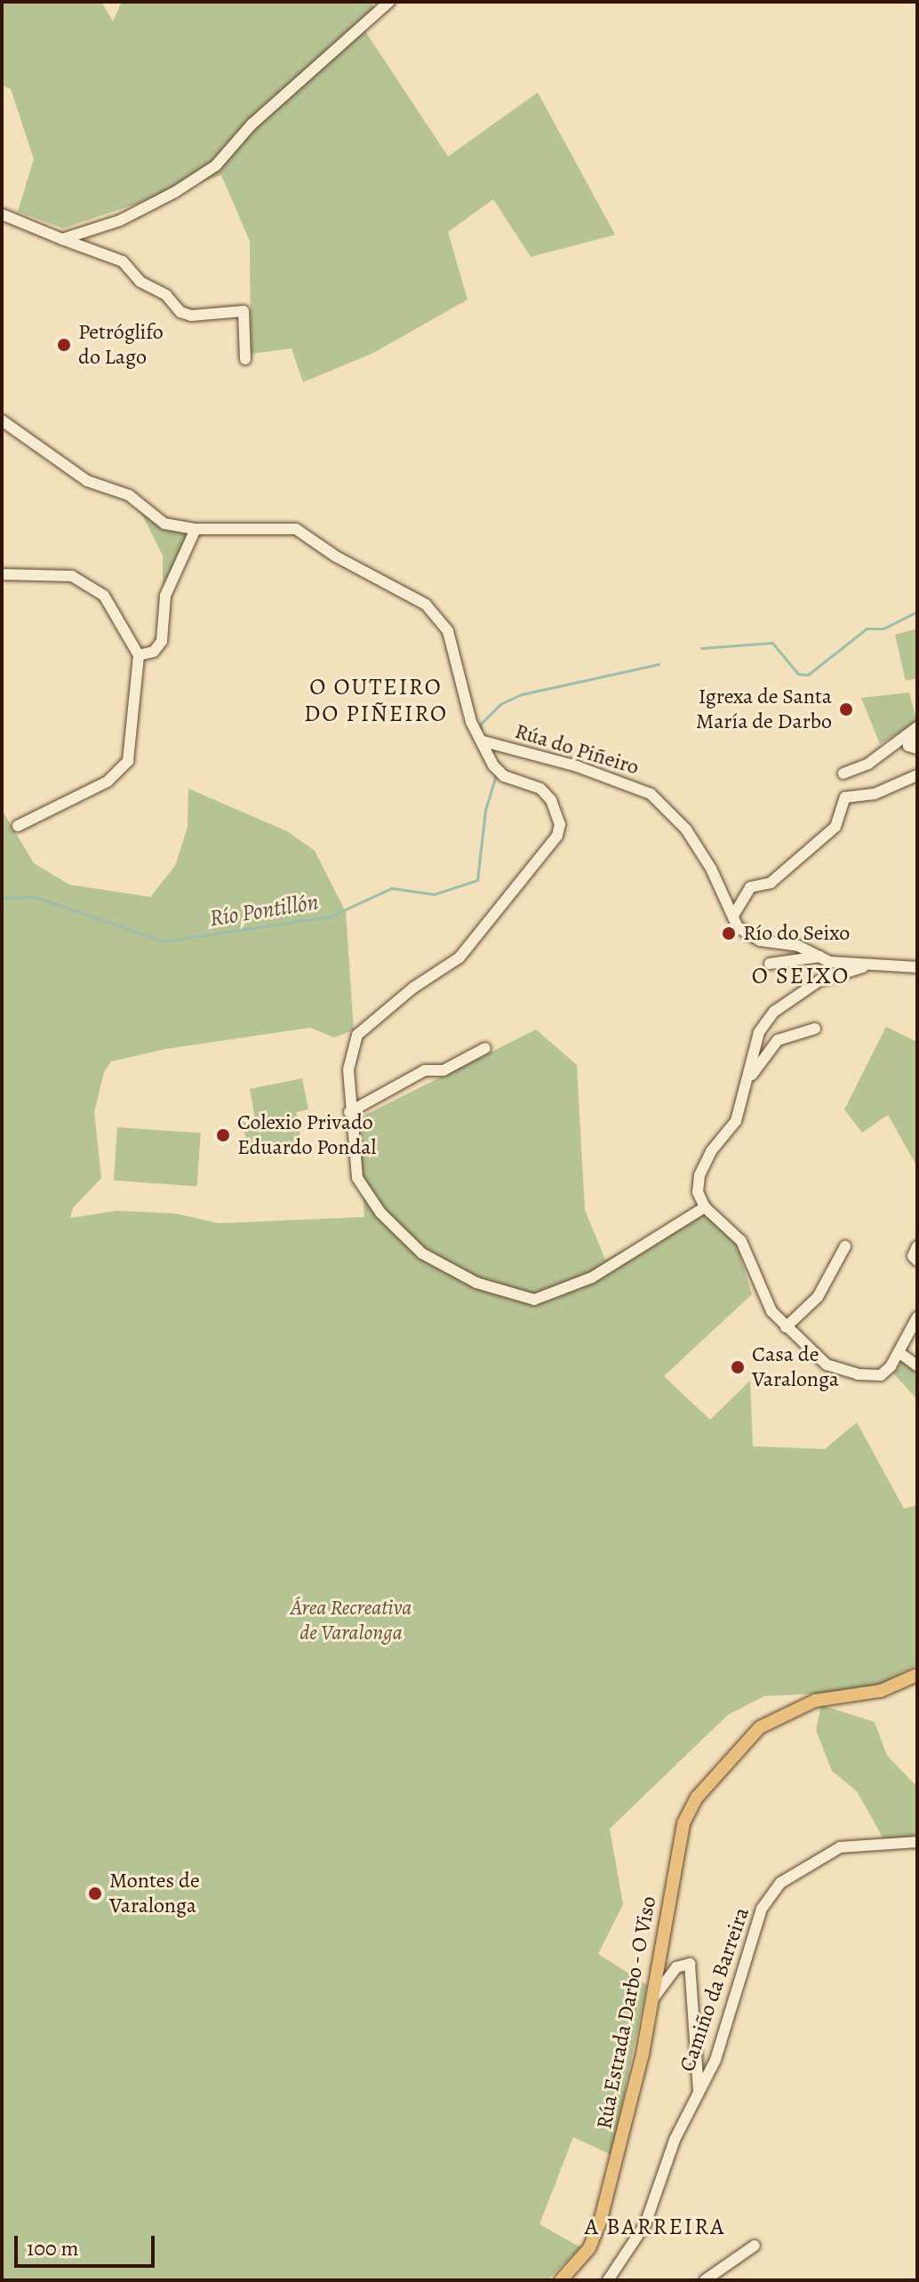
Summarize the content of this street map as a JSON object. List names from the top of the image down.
{
  "streets": {
    "main road": ["Rúa Estrada Darbo - O Viso"],
    "street": ["Rúa do Piñeiro", "Camiño da Barreira"]
  },
  "districts": ["O OUTEIRO DO PIÑEIRO", "O SEIXO", "A BARREIRA"],
  "water": ["Río Pontillón"],
  "parks": ["Área Recreativa de Varalonga"],
  "places": [
    "Petróglifo do Lago",
    "Igrexa de Santa María de Darbo",
    "Río do Seixo",
    "Colexio Privado Eduardo Pondal",
    "Casa de Varalonga",
    "Montes de Varalonga"
  ],
  "scale_bar": "100 m"
}
